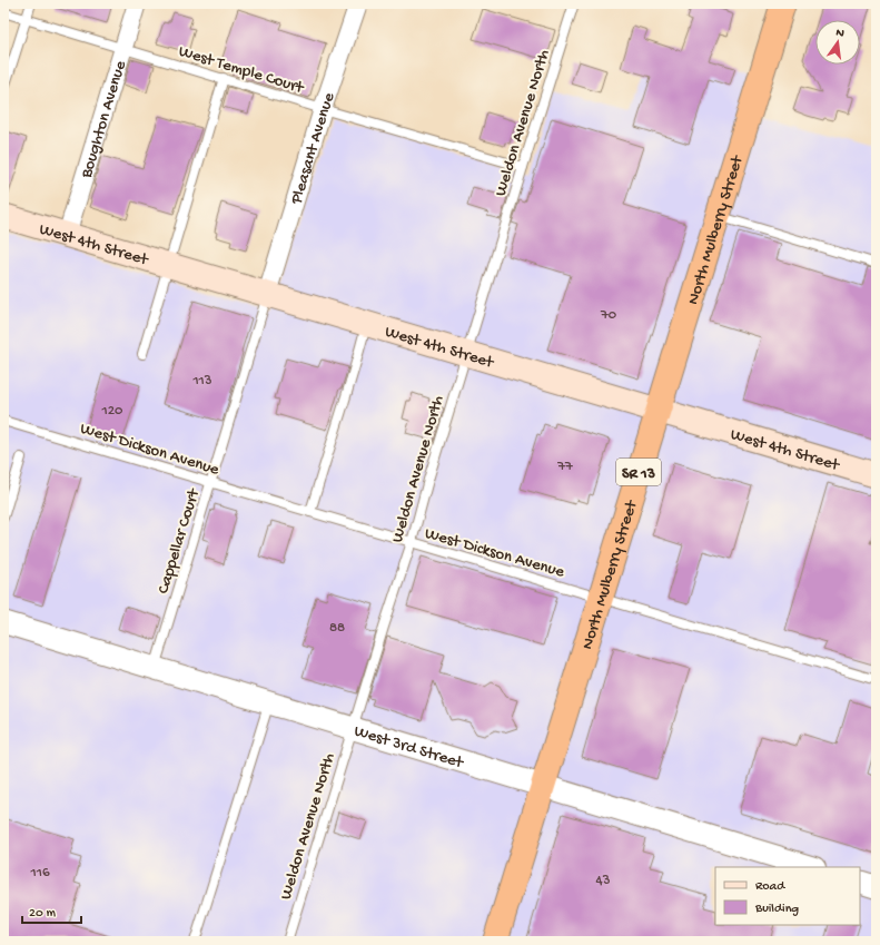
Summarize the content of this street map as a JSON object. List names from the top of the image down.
{
  "streets": {
    "highway": ["North Mulberry Street", "SR 13"],
    "main road": ["West 4th Street"],
    "street": ["Boughton Avenue", "Pleasant Avenue", "West 3rd Street"],
    "lane": [
      "West Temple Court",
      "Weldon Avenue North",
      "West Dickson Avenue",
      "Cappellar Court"
    ]
  },
  "crossings": [
    ["West Temple Court", "Boughton Avenue"],
    ["West Temple Court", "Weldon Avenue North"],
    ["West Temple Court", "Pleasant Avenue"],
    ["Boughton Avenue", "West 4th Street"],
    ["Weldon Avenue North", "West 4th Street"],
    ["Weldon Avenue North", "West Dickson Avenue"],
    ["Weldon Avenue North", "West 3rd Street"],
    ["Pleasant Avenue", "West 4th Street"],
    ["Pleasant Avenue", "Cappellar Court"],
    ["North Mulberry Street", "West 4th Street"],
    ["North Mulberry Street", "West Dickson Avenue"],
    ["North Mulberry Street", "West 3rd Street"],
    ["West 4th Street", "Cappellar Court"],
    ["West Dickson Avenue", "Cappellar Court"],
    ["Cappellar Court", "West 3rd Street"]
  ],
  "house_numbers": [
    "70",
    "113",
    "120",
    "77",
    "88",
    "116",
    "43"
  ],
  "legend": ["Road", "Building"],
  "scale_bar": "20 m",
  "north": "top"
}
